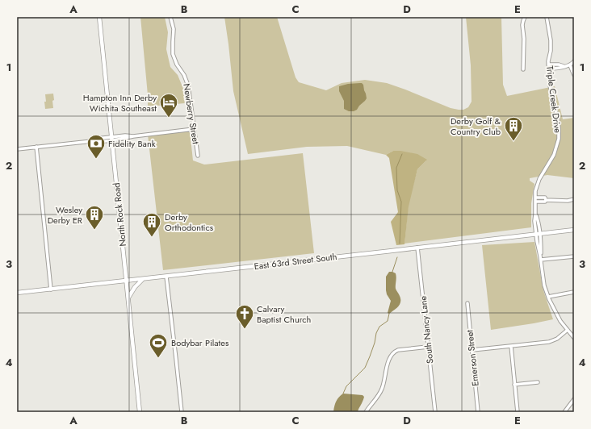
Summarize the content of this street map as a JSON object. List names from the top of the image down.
{
  "streets": {
    "main road": ["North Rock Road", "East 63rd Street South"],
    "street": [
      "Triple Creek Drive",
      "Newberry Street",
      "South Nancy Lane",
      "Emerson Street"
    ]
  },
  "crossings": [
    ["Triple Creek Drive", "East 63rd Street South"],
    ["North Rock Road", "East 63rd Street South"],
    ["East 63rd Street South", "South Nancy Lane"]
  ],
  "places": {
    "hotel": ["Hampton Inn Derby Wichita Southeast"],
    "building": ["Derby Golf & Country Club", "Wesley Derby ER", "Derby Orthodontics"],
    "bank": ["Fidelity Bank"],
    "church": ["Calvary Baptist Church"],
    "sports": ["Bodybar Pilates"]
  },
  "grid": {
    "columns": [
      "A",
      "B",
      "C",
      "D",
      "E"
    ],
    "rows": [
      "1",
      "2",
      "3",
      "4"
    ]
  }
}
